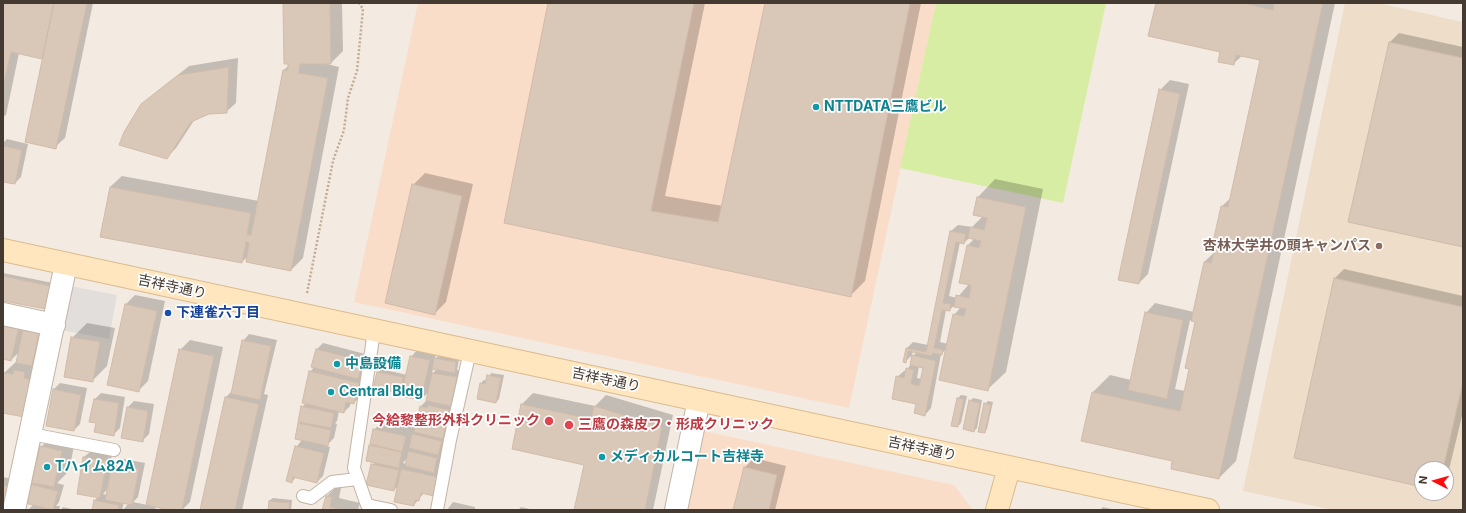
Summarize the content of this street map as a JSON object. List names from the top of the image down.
{
  "streets": {
    "main road": ["吉祥寺通り"]
  },
  "places": [
    "NTTDATA三鷹ビル",
    "杏林大学井の頭キャンパス",
    "下連雀六丁目",
    "中島設備",
    "Central Bldg",
    "今給黎整形外科クリニック",
    "三鷹の森皮フ・形成クリニック",
    "メディカルコート吉祥寺",
    "Tハイム82A"
  ],
  "north": "left"
}
